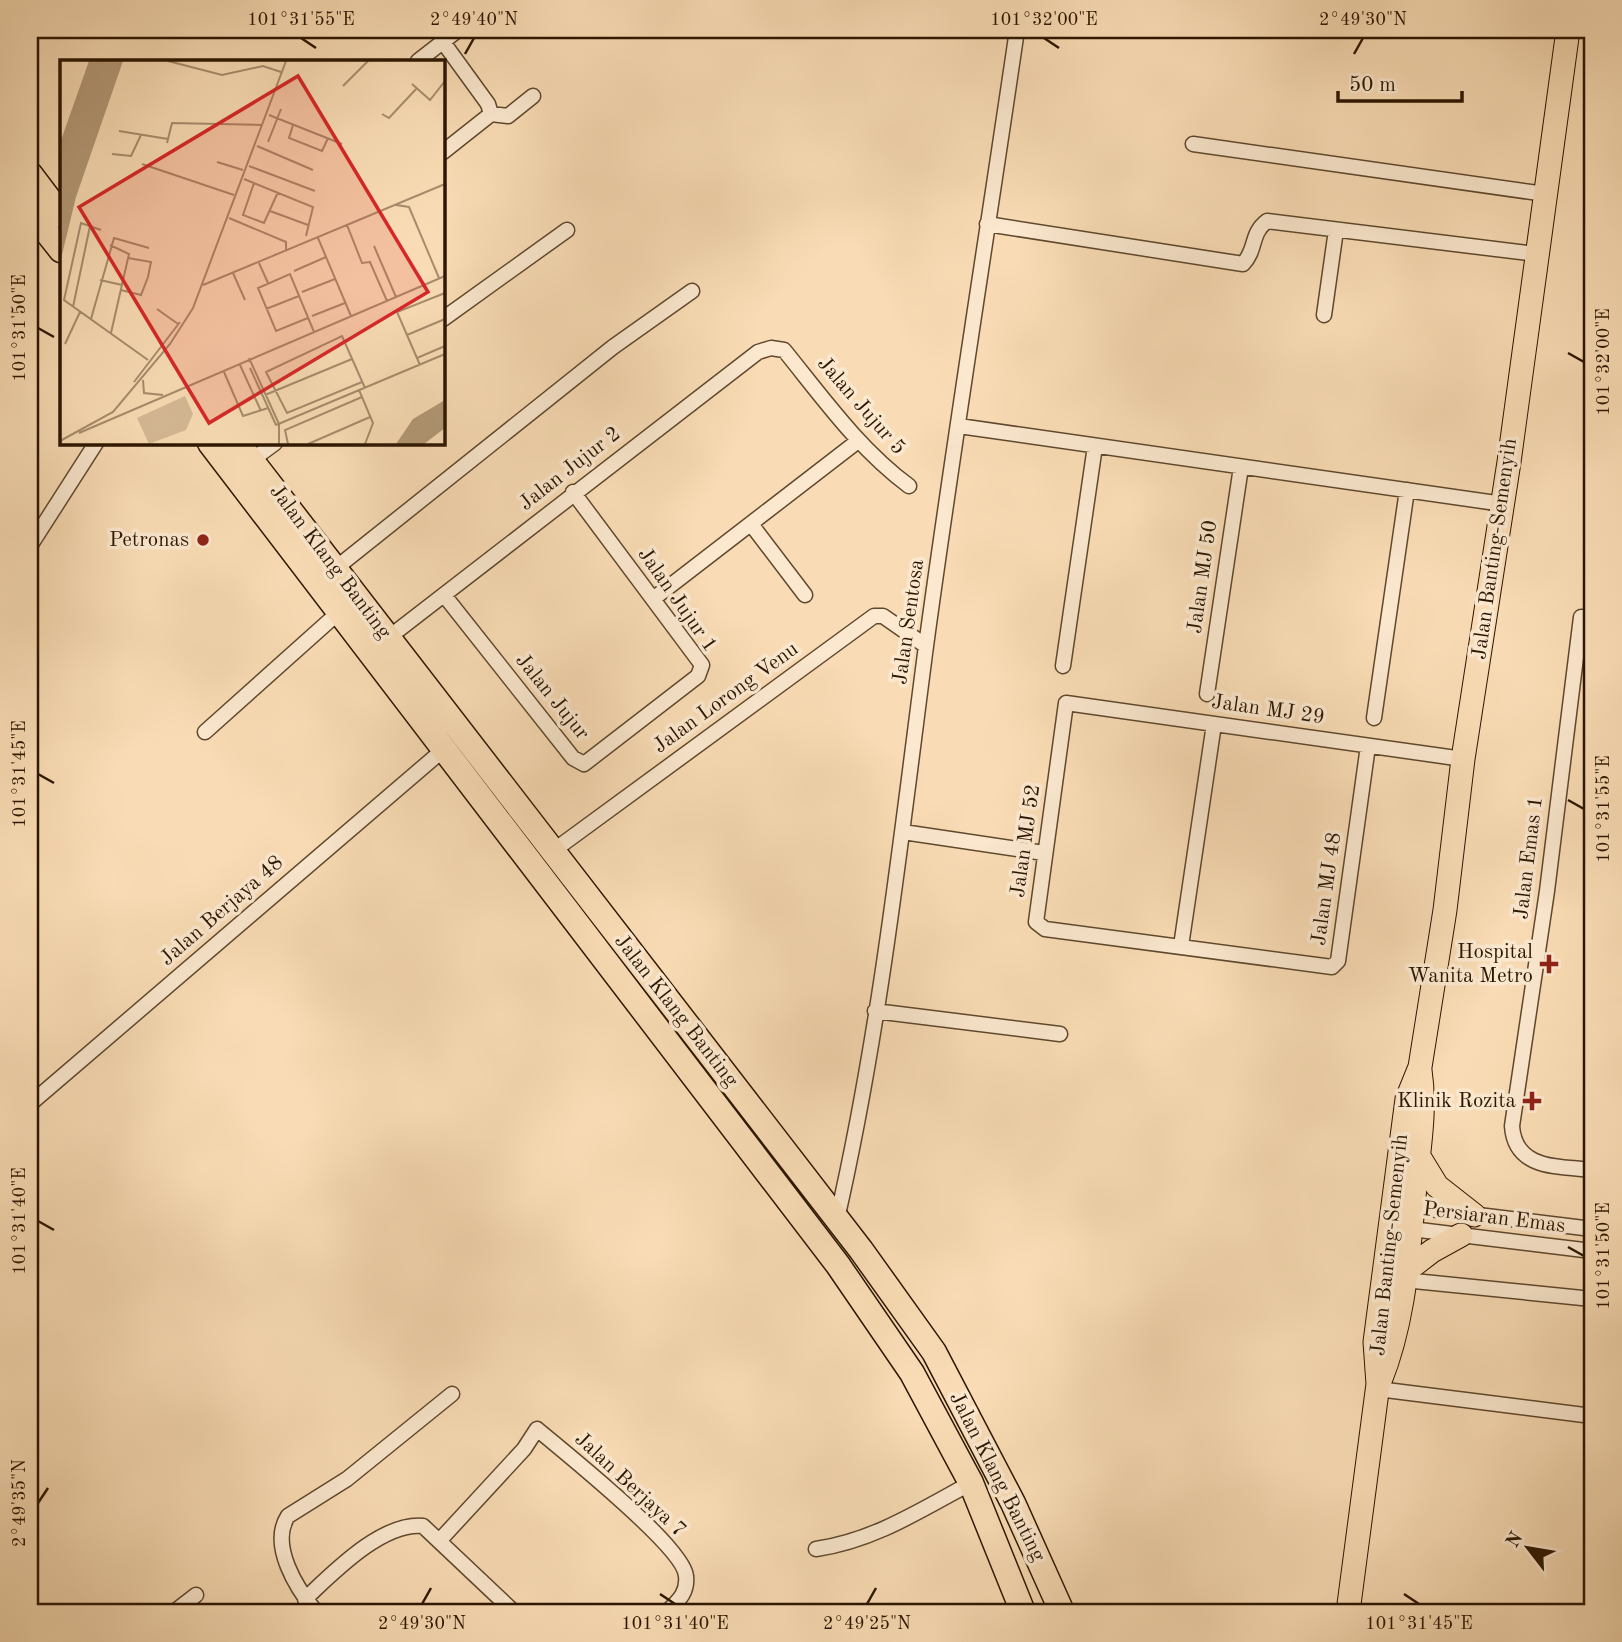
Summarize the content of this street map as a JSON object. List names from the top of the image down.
{
  "streets": {
    "highway": ["Jalan Klang Banting"],
    "main road": ["Jalan Banting-Semenyih"],
    "street": [
      "Jalan Jujur 5",
      "Jalan Jujur 2",
      "Jalan MJ 50",
      "Jalan Jujur 1",
      "Jalan Sentosa",
      "Jalan Jujur",
      "Jalan Lorong Venu",
      "Jalan MJ 29",
      "Jalan MJ 52",
      "Jalan Emas 1",
      "Jalan MJ 48",
      "Jalan Berjaya 48",
      "Persiaran Emas",
      "Jalan Berjaya 7"
    ]
  },
  "crossings": [
    ["Jalan Jujur 5", "Jalan Jujur 2"],
    ["Jalan Jujur 2", "Jalan Klang Banting"],
    ["Jalan Jujur 2", "Jalan Jujur 1"],
    ["Jalan Jujur 2", "Jalan Jujur"],
    ["Jalan Banting-Semenyih", "Jalan MJ 29"],
    ["Jalan Banting-Semenyih", "Persiaran Emas"],
    ["Jalan Klang Banting", "Jalan Sentosa"],
    ["Jalan Klang Banting", "Jalan Lorong Venu"],
    ["Jalan Klang Banting", "Jalan Berjaya 48"],
    ["Jalan Jujur 1", "Jalan Jujur"],
    ["Jalan Sentosa", "Jalan Lorong Venu"],
    ["Jalan MJ 29", "Jalan MJ 52"],
    ["Jalan MJ 29", "Jalan MJ 48"],
    ["Jalan MJ 52", "Jalan MJ 48"]
  ],
  "places": {
    "other": ["Petronas"],
    "health": ["Hospital Wanita Metro", "Klinik Rozita"]
  },
  "scale_bar": "50 m",
  "north": "top left",
  "coordinates": [
    "101°31'55\"E",
    "2°49'40\"N",
    "101°32'00\"E",
    "2°49'30\"N",
    "101°31'50\"E",
    "101°31'45\"E",
    "101°31'40\"E",
    "2°49'35\"N",
    "2°49'25\"N"
  ]
}
